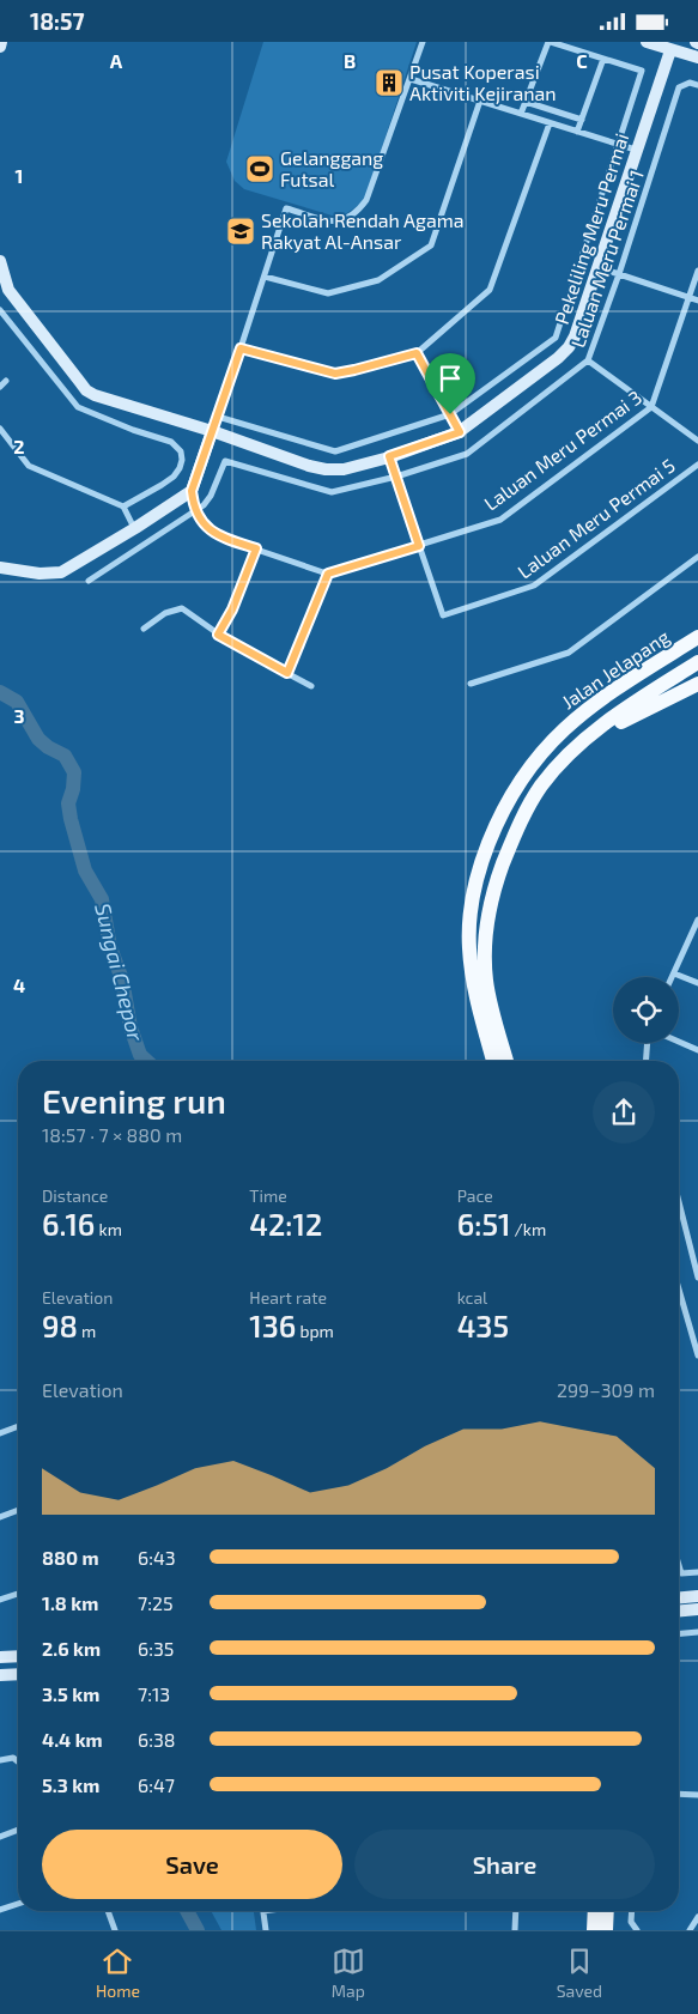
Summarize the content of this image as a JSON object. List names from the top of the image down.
{
  "streets": {
    "main road": ["Jalan Jelapang"],
    "street": [
      "Pekeliling Meru Permai",
      "Laluan Meru Permai 1",
      "Laluan Meru Permai 3",
      "Laluan Meru Permai 5"
    ]
  },
  "crossings": [
    ["Laluan Meru Permai 3", "Laluan Meru Permai 5"]
  ],
  "water": ["Sungai Chepor"],
  "places": {
    "building": ["Pusat Koperasi Aktiviti Kejiranan"],
    "sports": ["Gelanggang Futsal"],
    "school or university": ["Sekolah Rendah Agama Rakyat Al-Ansar"]
  },
  "page": {
    "status": "18:57",
    "heading": ["Evening run", "18:57 · 7 × 880 m"],
    "stats": [
      ["Distance", "6.16 km"],
      ["Time", "42:12"],
      ["Pace", "6:51 /km"],
      ["Elevation", "98 m"],
      ["Heart rate", "136 bpm"],
      ["kcal", "435"]
    ],
    "chart": ["Elevation", "299–309 m"],
    "list": [
      {
        "name": "880 m",
        "note": "6:43"
      },
      {
        "name": "1.8 km",
        "note": "7:25"
      },
      {
        "name": "2.6 km",
        "note": "6:35"
      },
      {
        "name": "3.5 km",
        "note": "7:13"
      },
      {
        "name": "4.4 km",
        "note": "6:38"
      },
      {
        "name": "5.3 km",
        "note": "6:47"
      }
    ],
    "buttons": ["Save", "Share"],
    "tabs": ["Home", "Map", "Saved"]
  },
  "grid": {
    "columns": ["A", "B", "C"],
    "rows": [
      "1",
      "2",
      "3",
      "4"
    ]
  }
}
